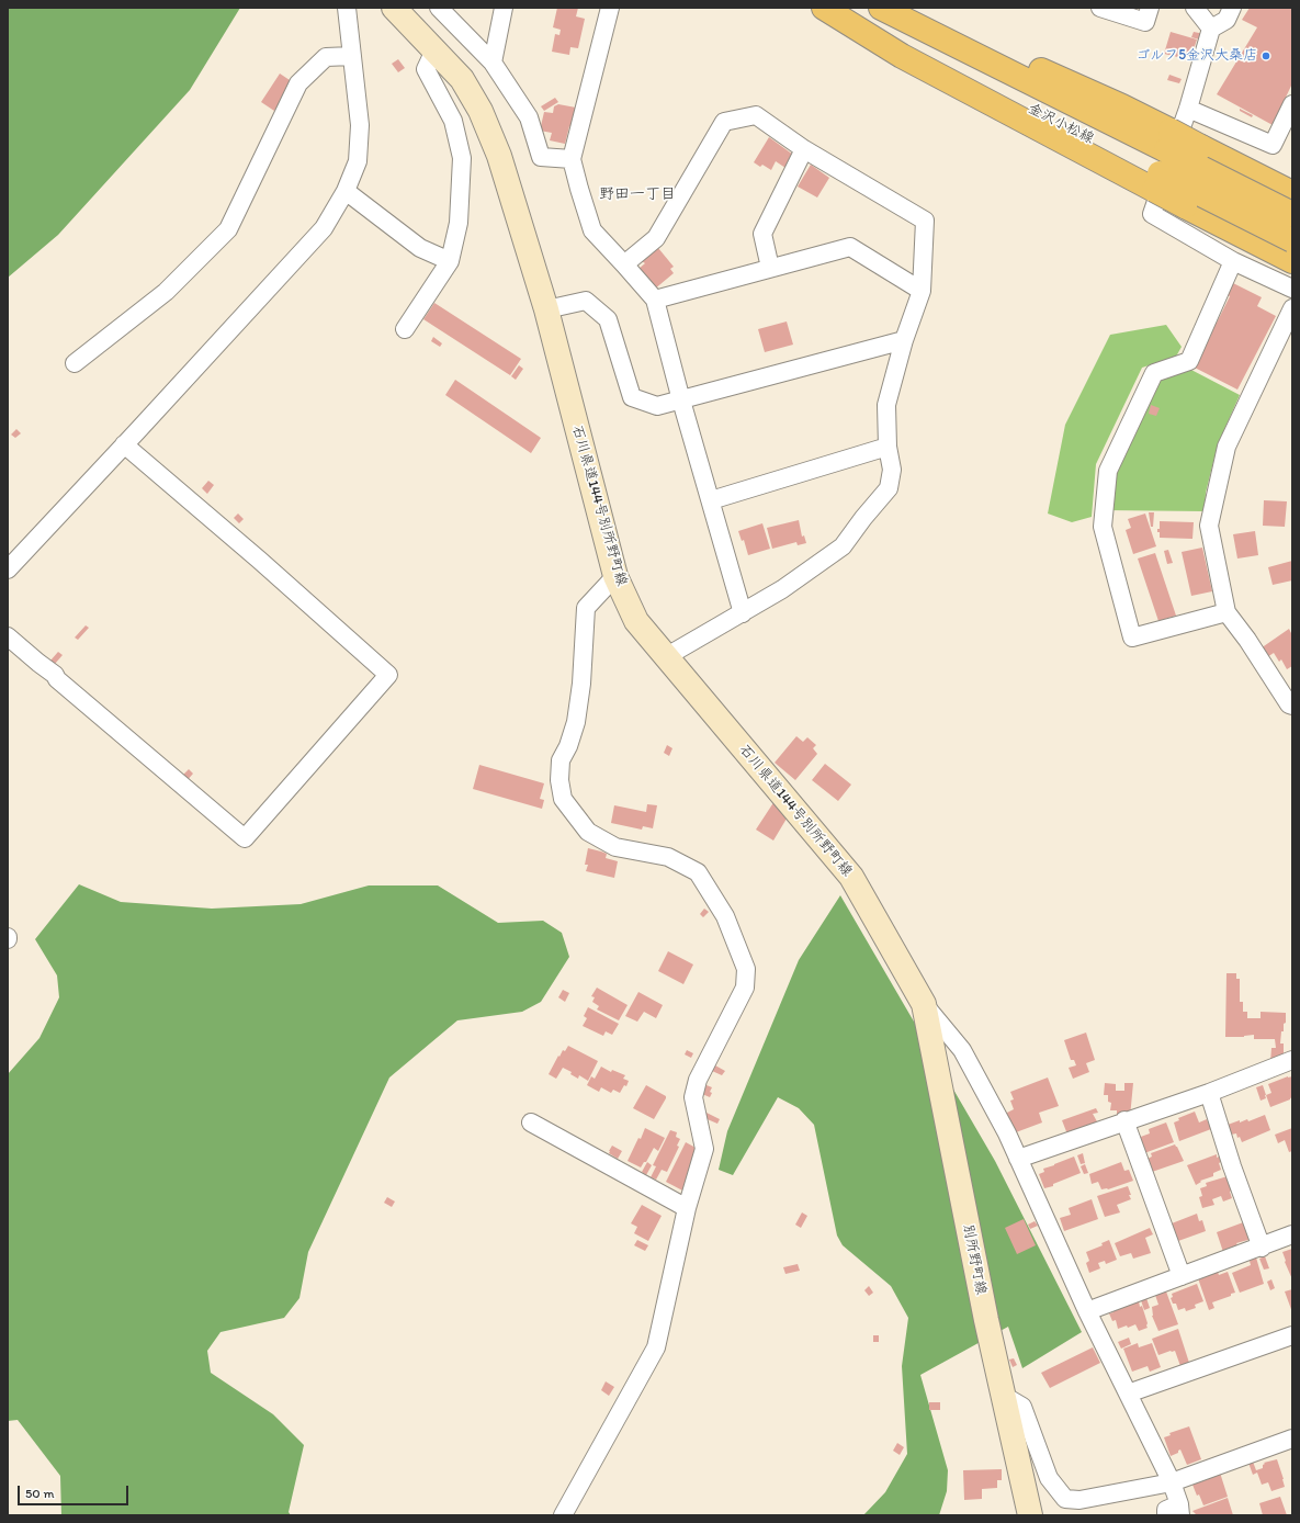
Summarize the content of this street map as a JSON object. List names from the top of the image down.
{
  "streets": {
    "main road": ["金沢小松線", "石川県道144号別所野町線", "別所野町線"]
  },
  "crossings": [
    ["石川県道144号別所野町線", "別所野町線"]
  ],
  "districts": ["野田一丁目"],
  "places": ["ゴルフ5金沢大桑店"],
  "scale_bar": "50 m"
}
